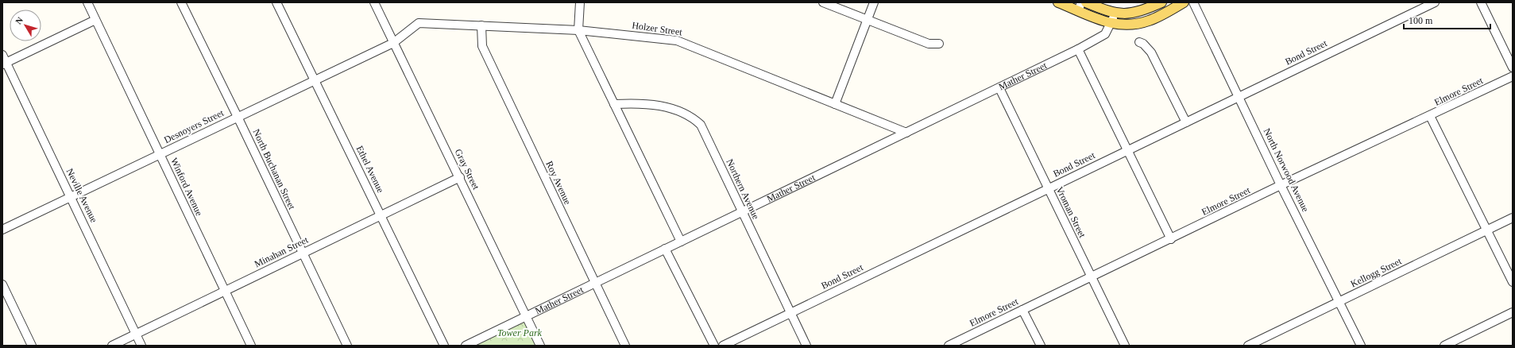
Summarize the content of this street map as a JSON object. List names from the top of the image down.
{
  "streets": {
    "street": [
      "Holzer Street",
      "Bond Street",
      "Mather Street",
      "Elmore Street",
      "Desnoyers Street",
      "North Buchanan Street",
      "Ethel Avenue",
      "Gray Street",
      "North Norwood Avenue",
      "Roy Avenue",
      "Winford Avenue",
      "Northern Avenue",
      "Neville Avenue",
      "Vroman Street",
      "Minahan Street",
      "Kellogg Street"
    ]
  },
  "crossings": [
    ["Holzer Street", "Mather Street"],
    ["Holzer Street", "Desnoyers Street"],
    ["Holzer Street", "Gray Street"],
    ["Holzer Street", "Roy Avenue"],
    ["Bond Street", "North Norwood Avenue"],
    ["Bond Street", "Northern Avenue"],
    ["Bond Street", "Vroman Street"],
    ["Mather Street", "Gray Street"],
    ["Mather Street", "Roy Avenue"],
    ["Mather Street", "Northern Avenue"],
    ["Mather Street", "Vroman Street"],
    ["Elmore Street", "North Norwood Avenue"],
    ["Elmore Street", "Vroman Street"],
    ["Desnoyers Street", "North Buchanan Street"],
    ["Desnoyers Street", "Ethel Avenue"],
    ["Desnoyers Street", "Gray Street"],
    ["Desnoyers Street", "Winford Avenue"],
    ["Desnoyers Street", "Neville Avenue"],
    ["North Buchanan Street", "Minahan Street"],
    ["Ethel Avenue", "Minahan Street"],
    ["Gray Street", "Minahan Street"],
    ["North Norwood Avenue", "Kellogg Street"],
    ["Winford Avenue", "Minahan Street"],
    ["Neville Avenue", "Minahan Street"]
  ],
  "parks": ["Tower Park"],
  "scale_bar": "100 m",
  "north": "top left"
}
